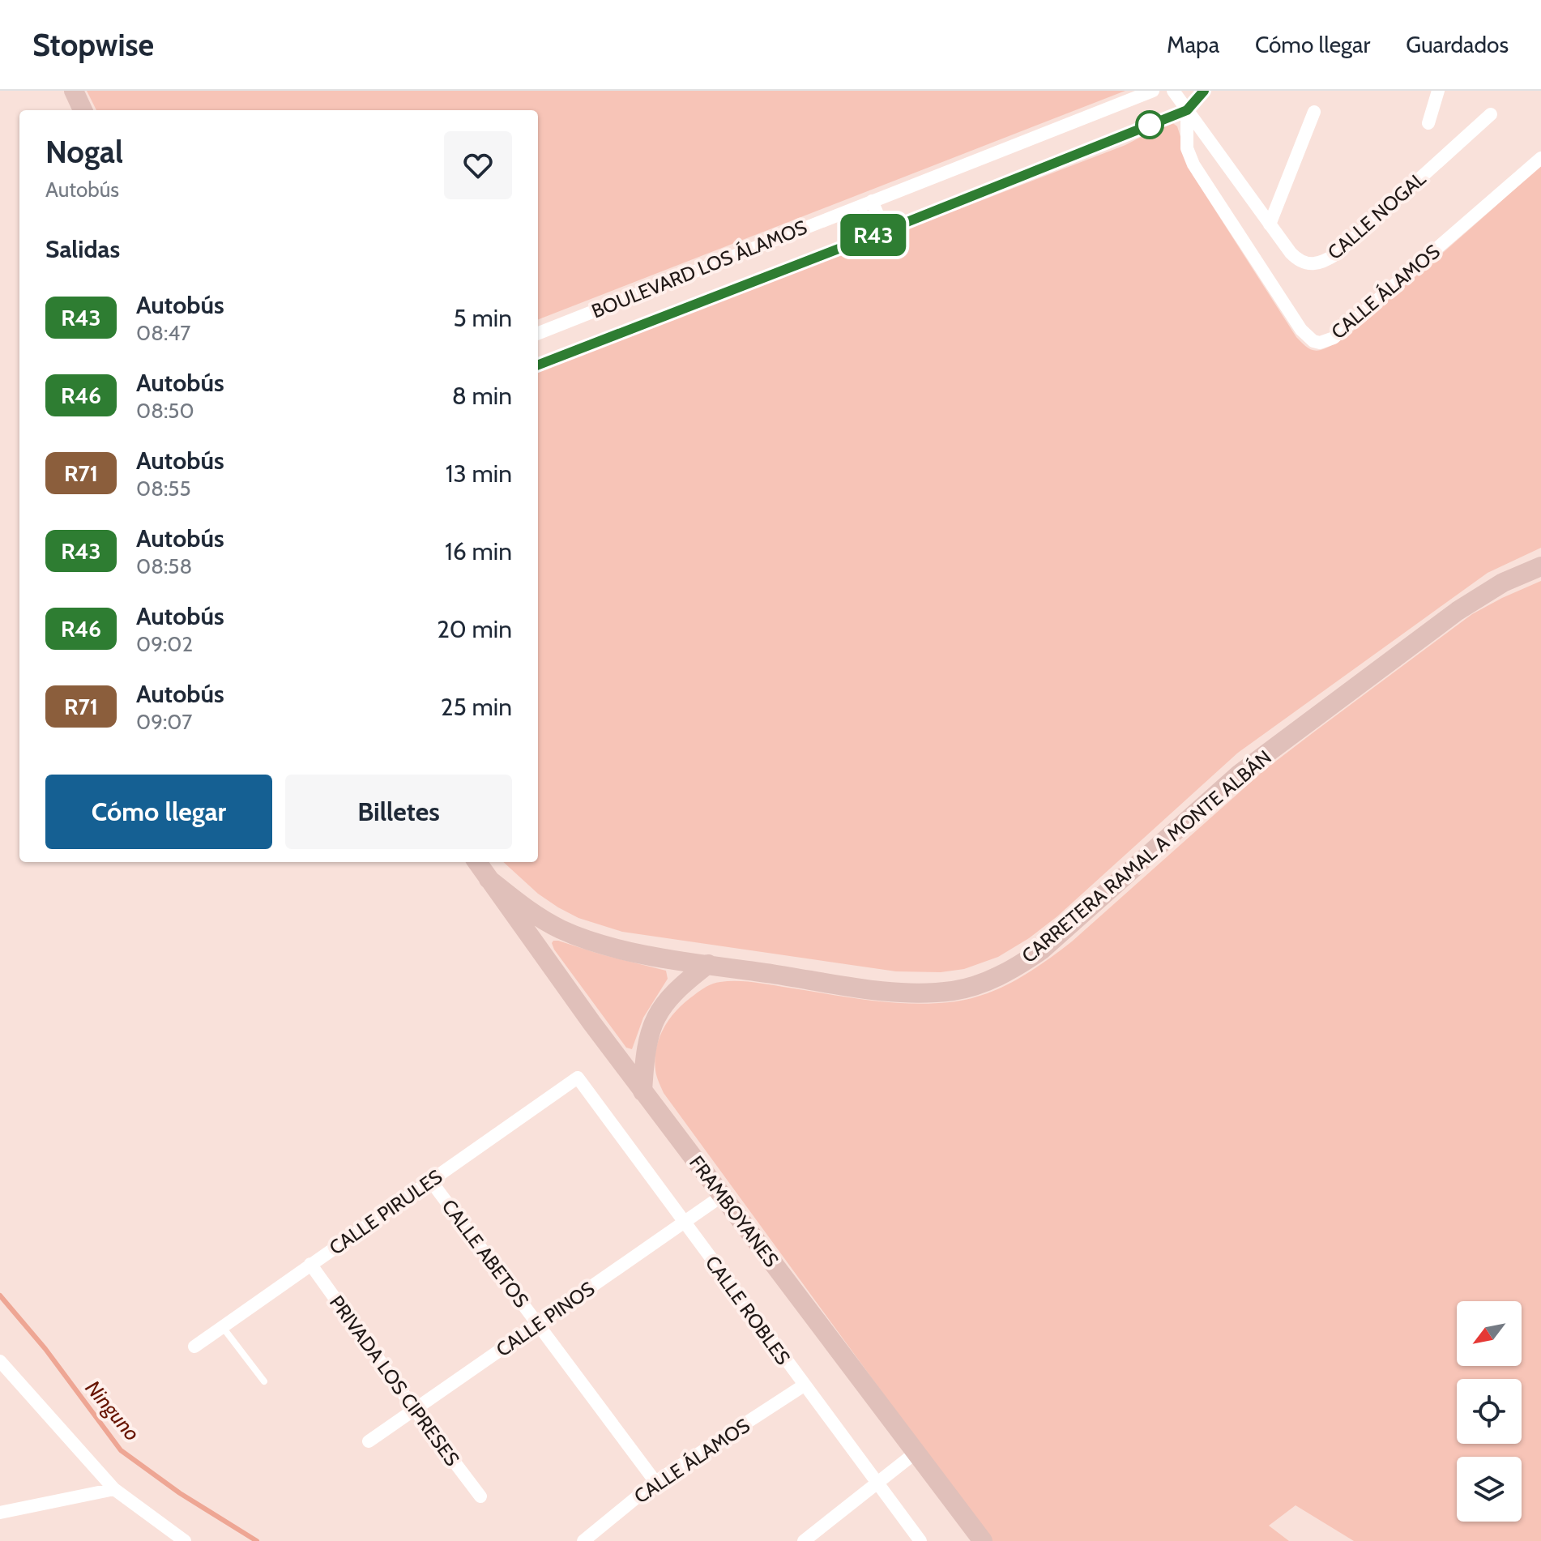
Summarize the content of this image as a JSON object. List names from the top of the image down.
{
  "streets": {
    "street": [
      "CALLE NOGAL",
      "BOULEVARD LOS ÁLAMOS",
      "CALLE ÁLAMOS",
      "CARRETERA RAMAL A MONTE ALBÁN",
      "FRAMBOYANES",
      "CALLE PIRULES",
      "CALLE ABETOS",
      "CALLE ROBLES",
      "CALLE PINOS",
      "PRIVADA LOS CIPRESES"
    ]
  },
  "crossings": [
    ["CALLE NOGAL", "BOULEVARD LOS ÁLAMOS"],
    ["CALLE NOGAL", "CALLE ÁLAMOS"],
    ["BOULEVARD LOS ÁLAMOS", "CALLE ÁLAMOS"],
    ["CALLE ÁLAMOS", "CALLE ABETOS"],
    ["CALLE ÁLAMOS", "CALLE ROBLES"],
    ["CARRETERA RAMAL A MONTE ALBÁN", "FRAMBOYANES"],
    ["FRAMBOYANES", "CALLE PINOS"],
    ["CALLE PIRULES", "CALLE ABETOS"],
    ["CALLE PIRULES", "CALLE ROBLES"],
    ["CALLE PIRULES", "PRIVADA LOS CIPRESES"],
    ["CALLE ABETOS", "CALLE PINOS"],
    ["CALLE ROBLES", "CALLE PINOS"],
    ["CALLE PINOS", "PRIVADA LOS CIPRESES"]
  ],
  "water": ["Ninguno"],
  "lines": ["bus line R43"],
  "north": "bottom left",
  "page": {
    "header": "Stopwise",
    "nav": ["Mapa", "Cómo llegar", "Guardados"],
    "on_map": "R43",
    "heading": [
      ["Nogal", "Autobús"],
      "Salidas"
    ],
    "list": [
      {
        "mark": "R43",
        "name": "Autobús",
        "note": "08:47",
        "value": "5 min"
      },
      {
        "mark": "R46",
        "name": "Autobús",
        "note": "08:50",
        "value": "8 min"
      },
      {
        "mark": "R71",
        "name": "Autobús",
        "note": "08:55",
        "value": "13 min"
      },
      {
        "mark": "R43",
        "name": "Autobús",
        "note": "08:58",
        "value": "16 min"
      },
      {
        "mark": "R46",
        "name": "Autobús",
        "note": "09:02",
        "value": "20 min"
      },
      {
        "mark": "R71",
        "name": "Autobús",
        "note": "09:07",
        "value": "25 min"
      }
    ],
    "buttons": ["Cómo llegar", "Billetes"]
  }
}
